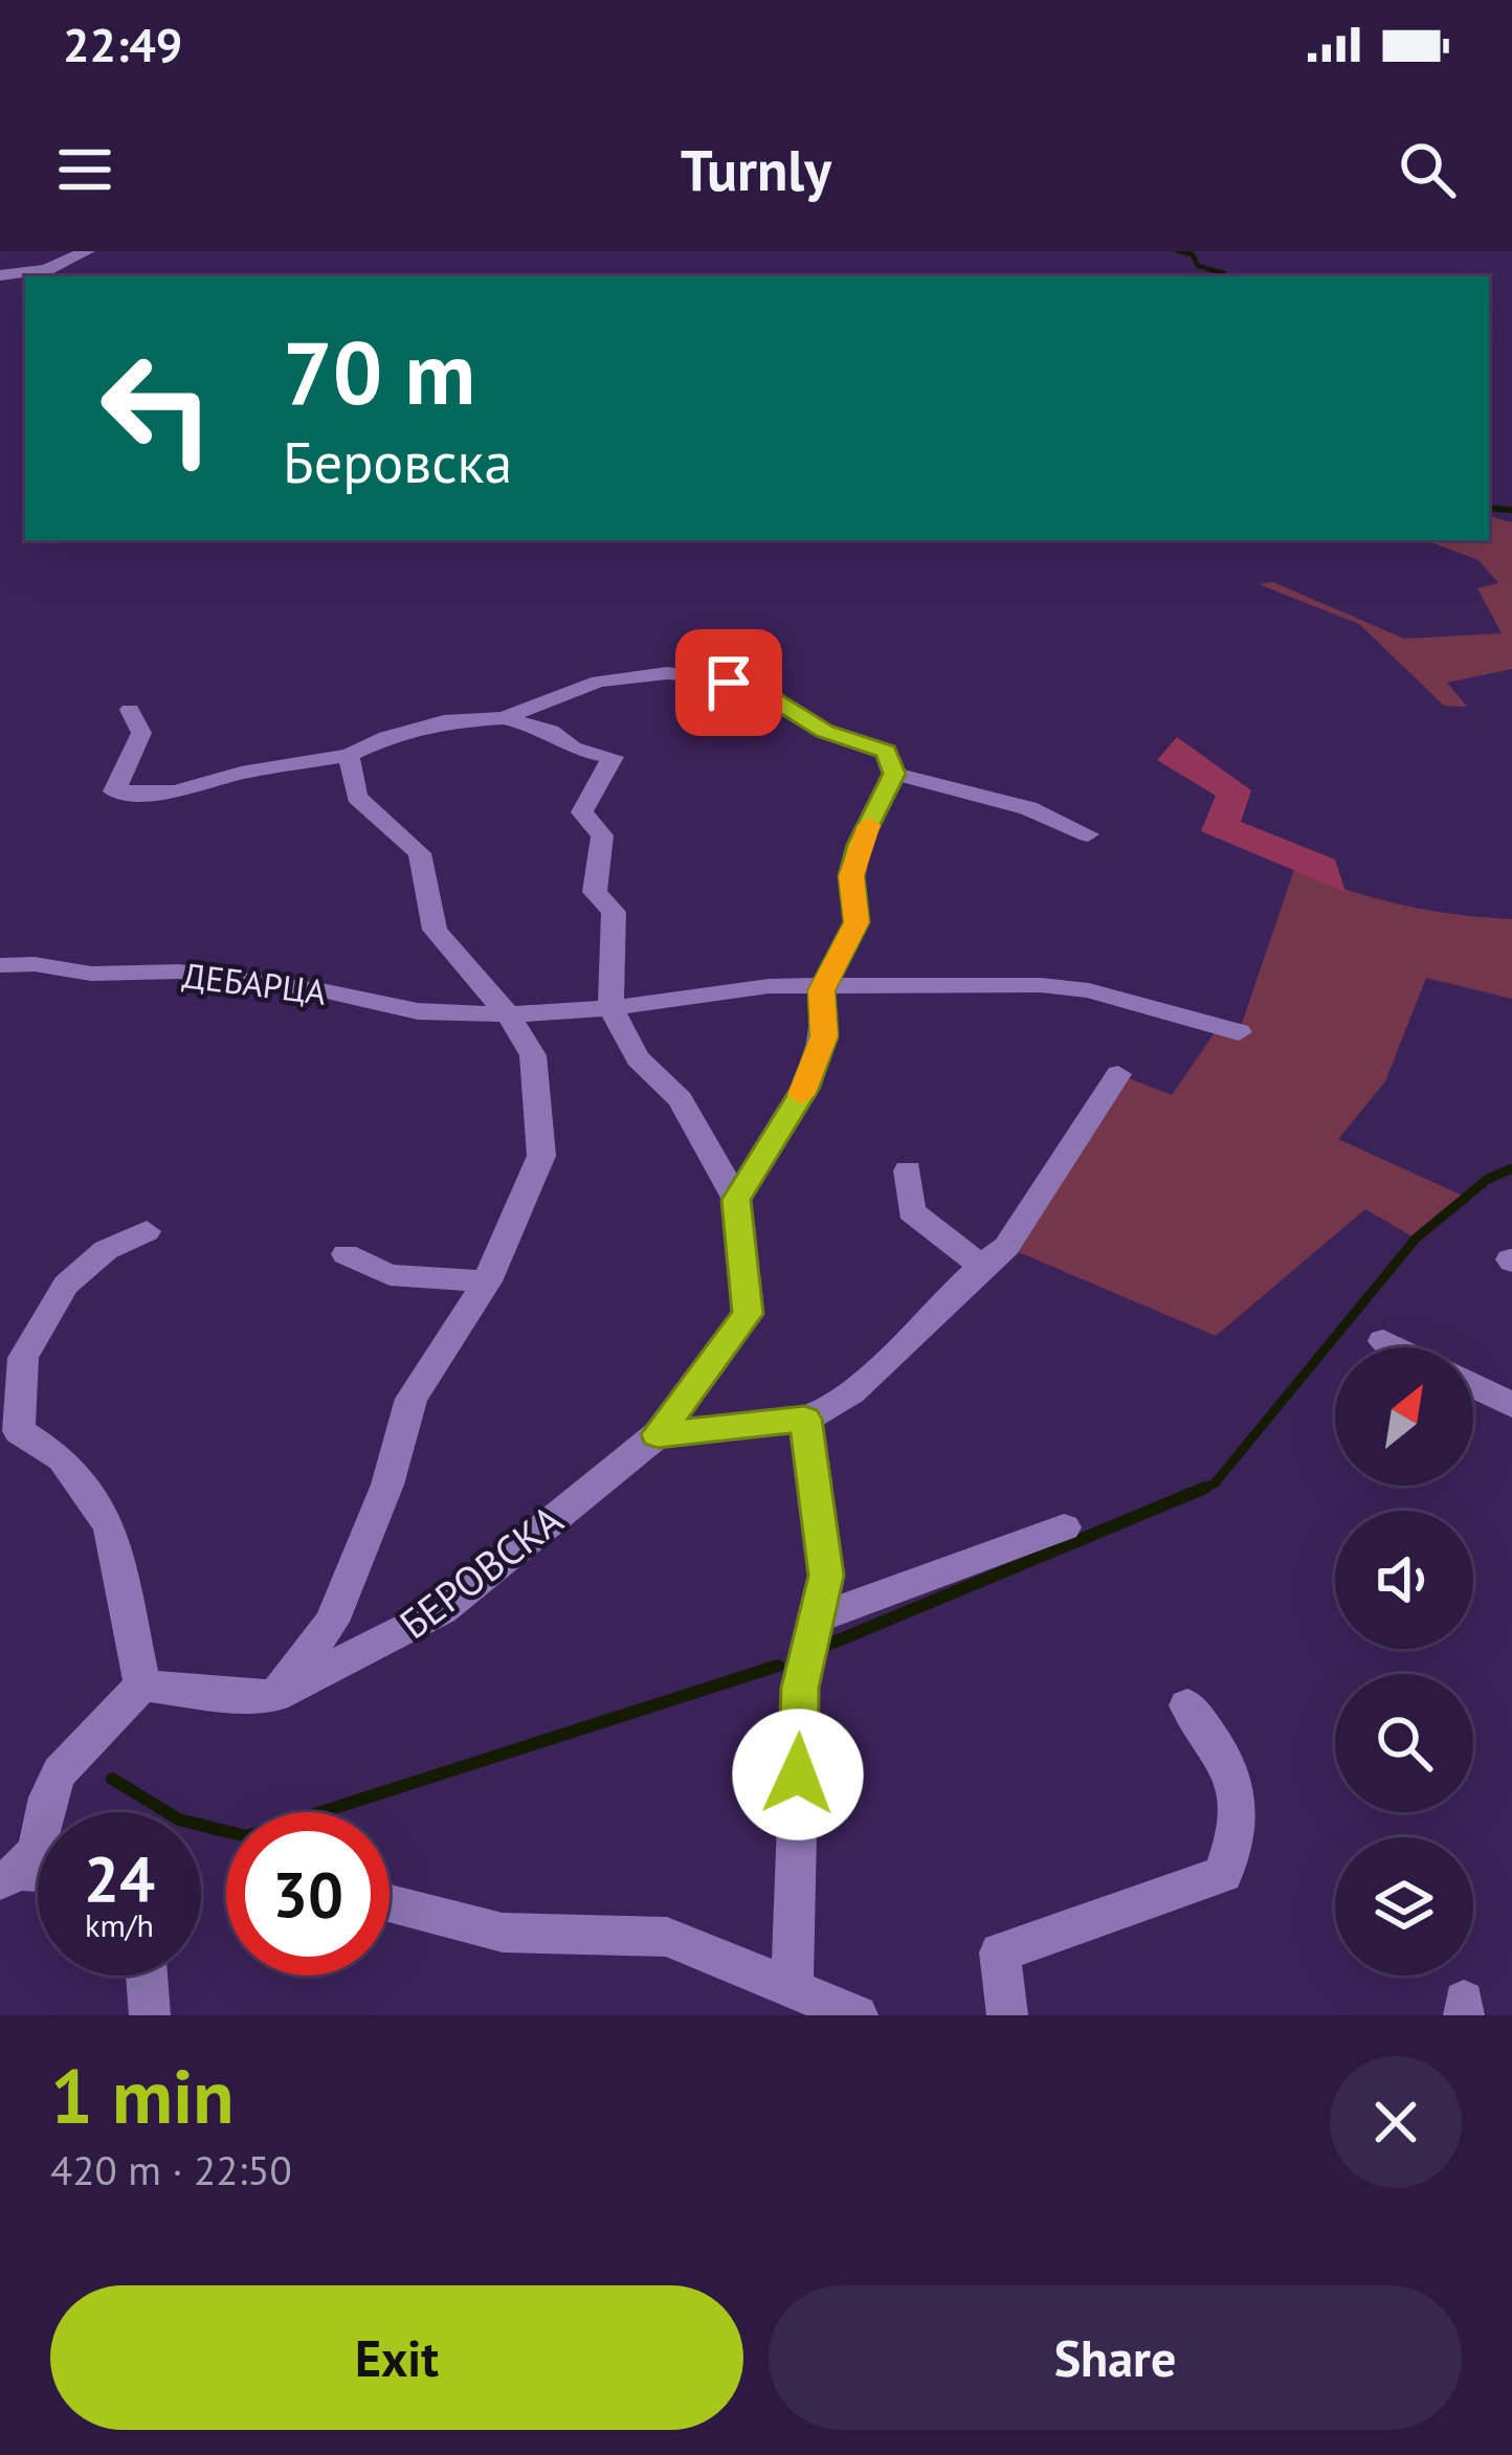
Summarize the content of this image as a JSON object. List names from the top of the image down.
{
  "streets": {
    "street": ["ДЕБАРЦА", "БЕРОВСКА"]
  },
  "north": "top right",
  "page": {
    "status": "22:49",
    "header": "Turnly",
    "turn": ["70 m", "Беровска"],
    "speed": "24 km/h",
    "limit": "30",
    "heading": ["1 min", "420 m · 22:50"],
    "buttons": ["Exit", "Share"]
  }
}
